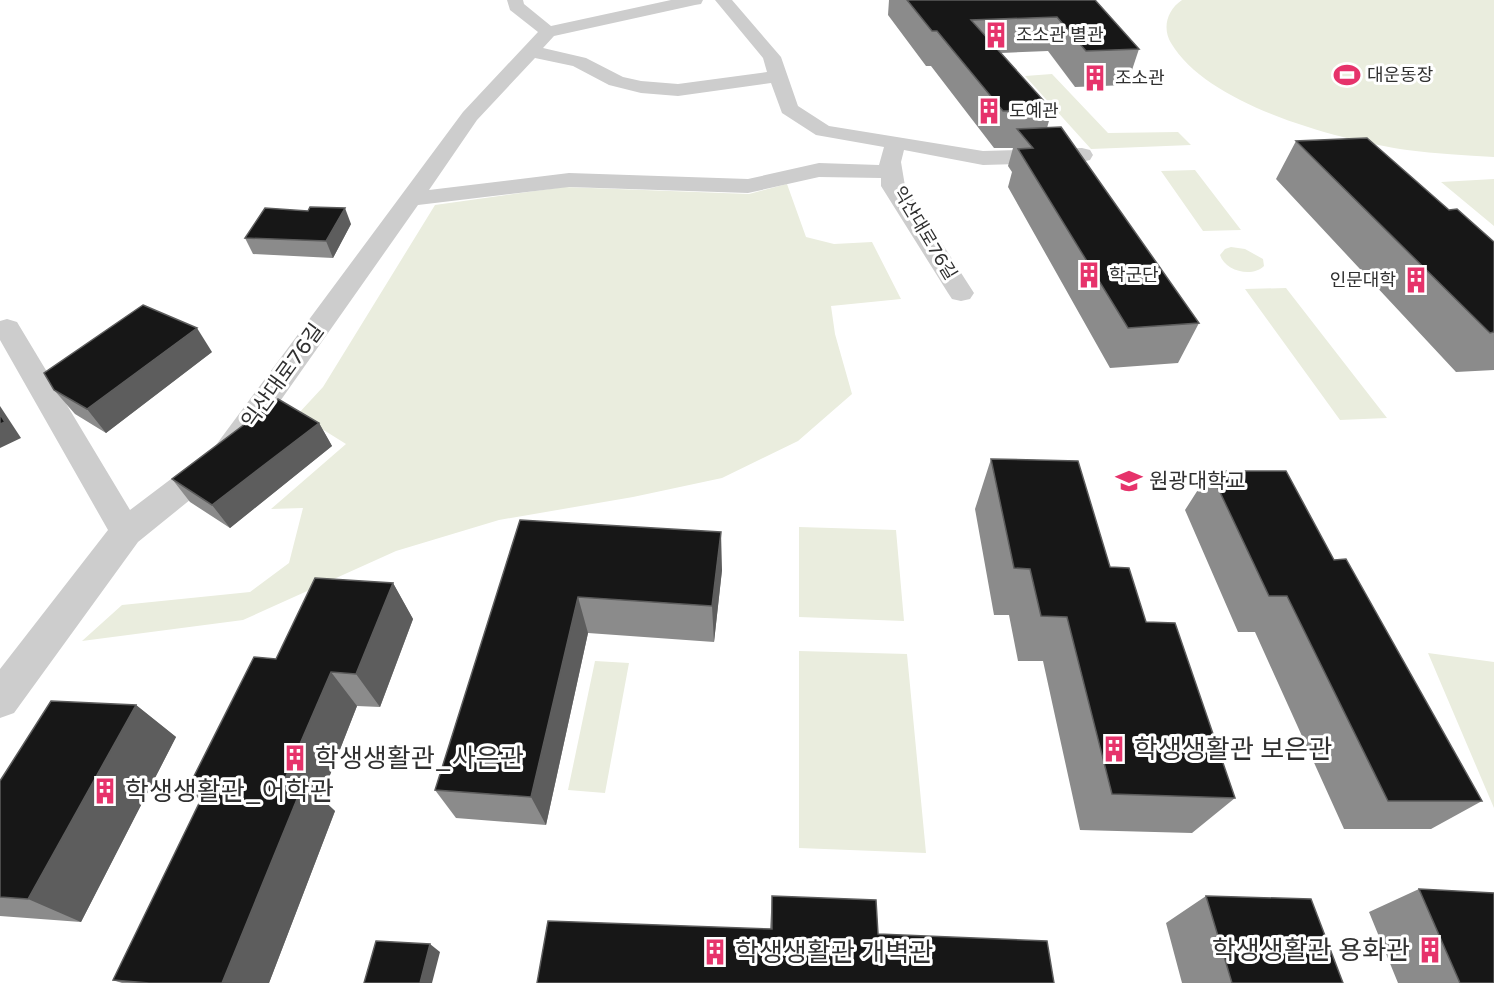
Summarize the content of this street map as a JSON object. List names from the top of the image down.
{
  "streets": {
    "street": ["익산대로76길"]
  },
  "places": {
    "building": [
      "조소관 별관",
      "조소관",
      "도예관",
      "학군단",
      "인문대학",
      "학생생활관 보은관",
      "학생생활관_사은관",
      "학생생활관_어학관",
      "학생생활관 용화관",
      "학생생활관 개벽관"
    ],
    "sports": ["대운동장"],
    "school or university": ["원광대학교"]
  }
}
